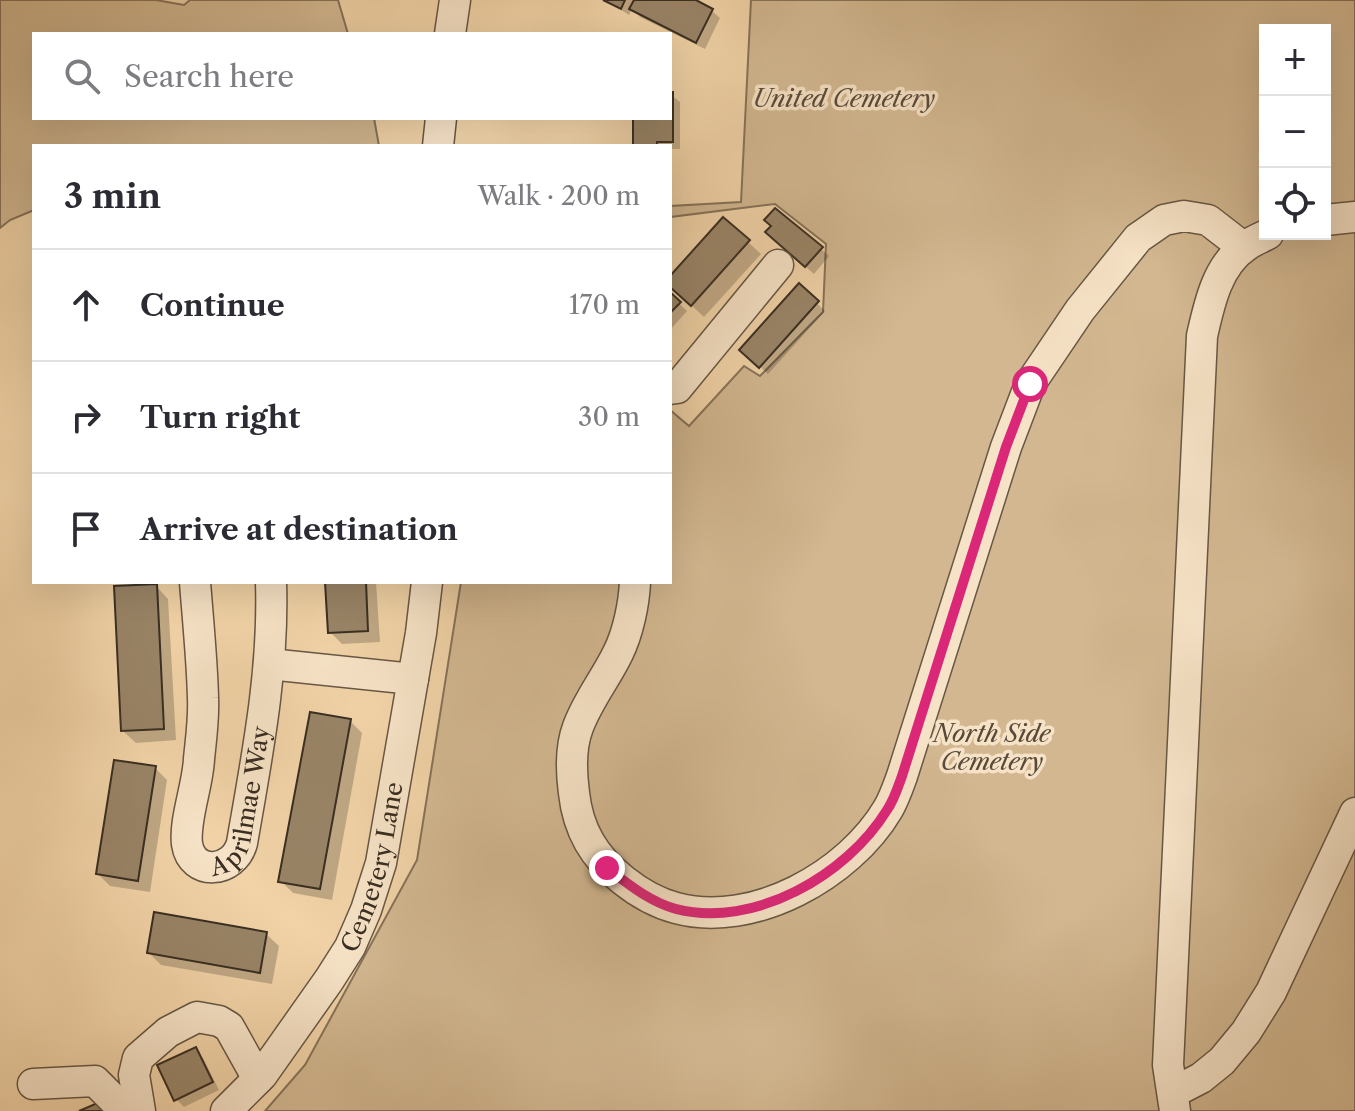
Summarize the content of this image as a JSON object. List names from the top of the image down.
{
  "streets": {
    "street": ["Aprilmae Way", "Cemetery Lane"]
  },
  "parks": ["United Cemetery", "North Side Cemetery"],
  "page": {
    "map_buttons": ["+", "−"],
    "search": "Search here",
    "heading": ["3 min", "Walk · 200 m"],
    "list": [
      ["Continue", "170 m"],
      ["Turn right", "30 m"],
      "Arrive at destination"
    ]
  }
}
